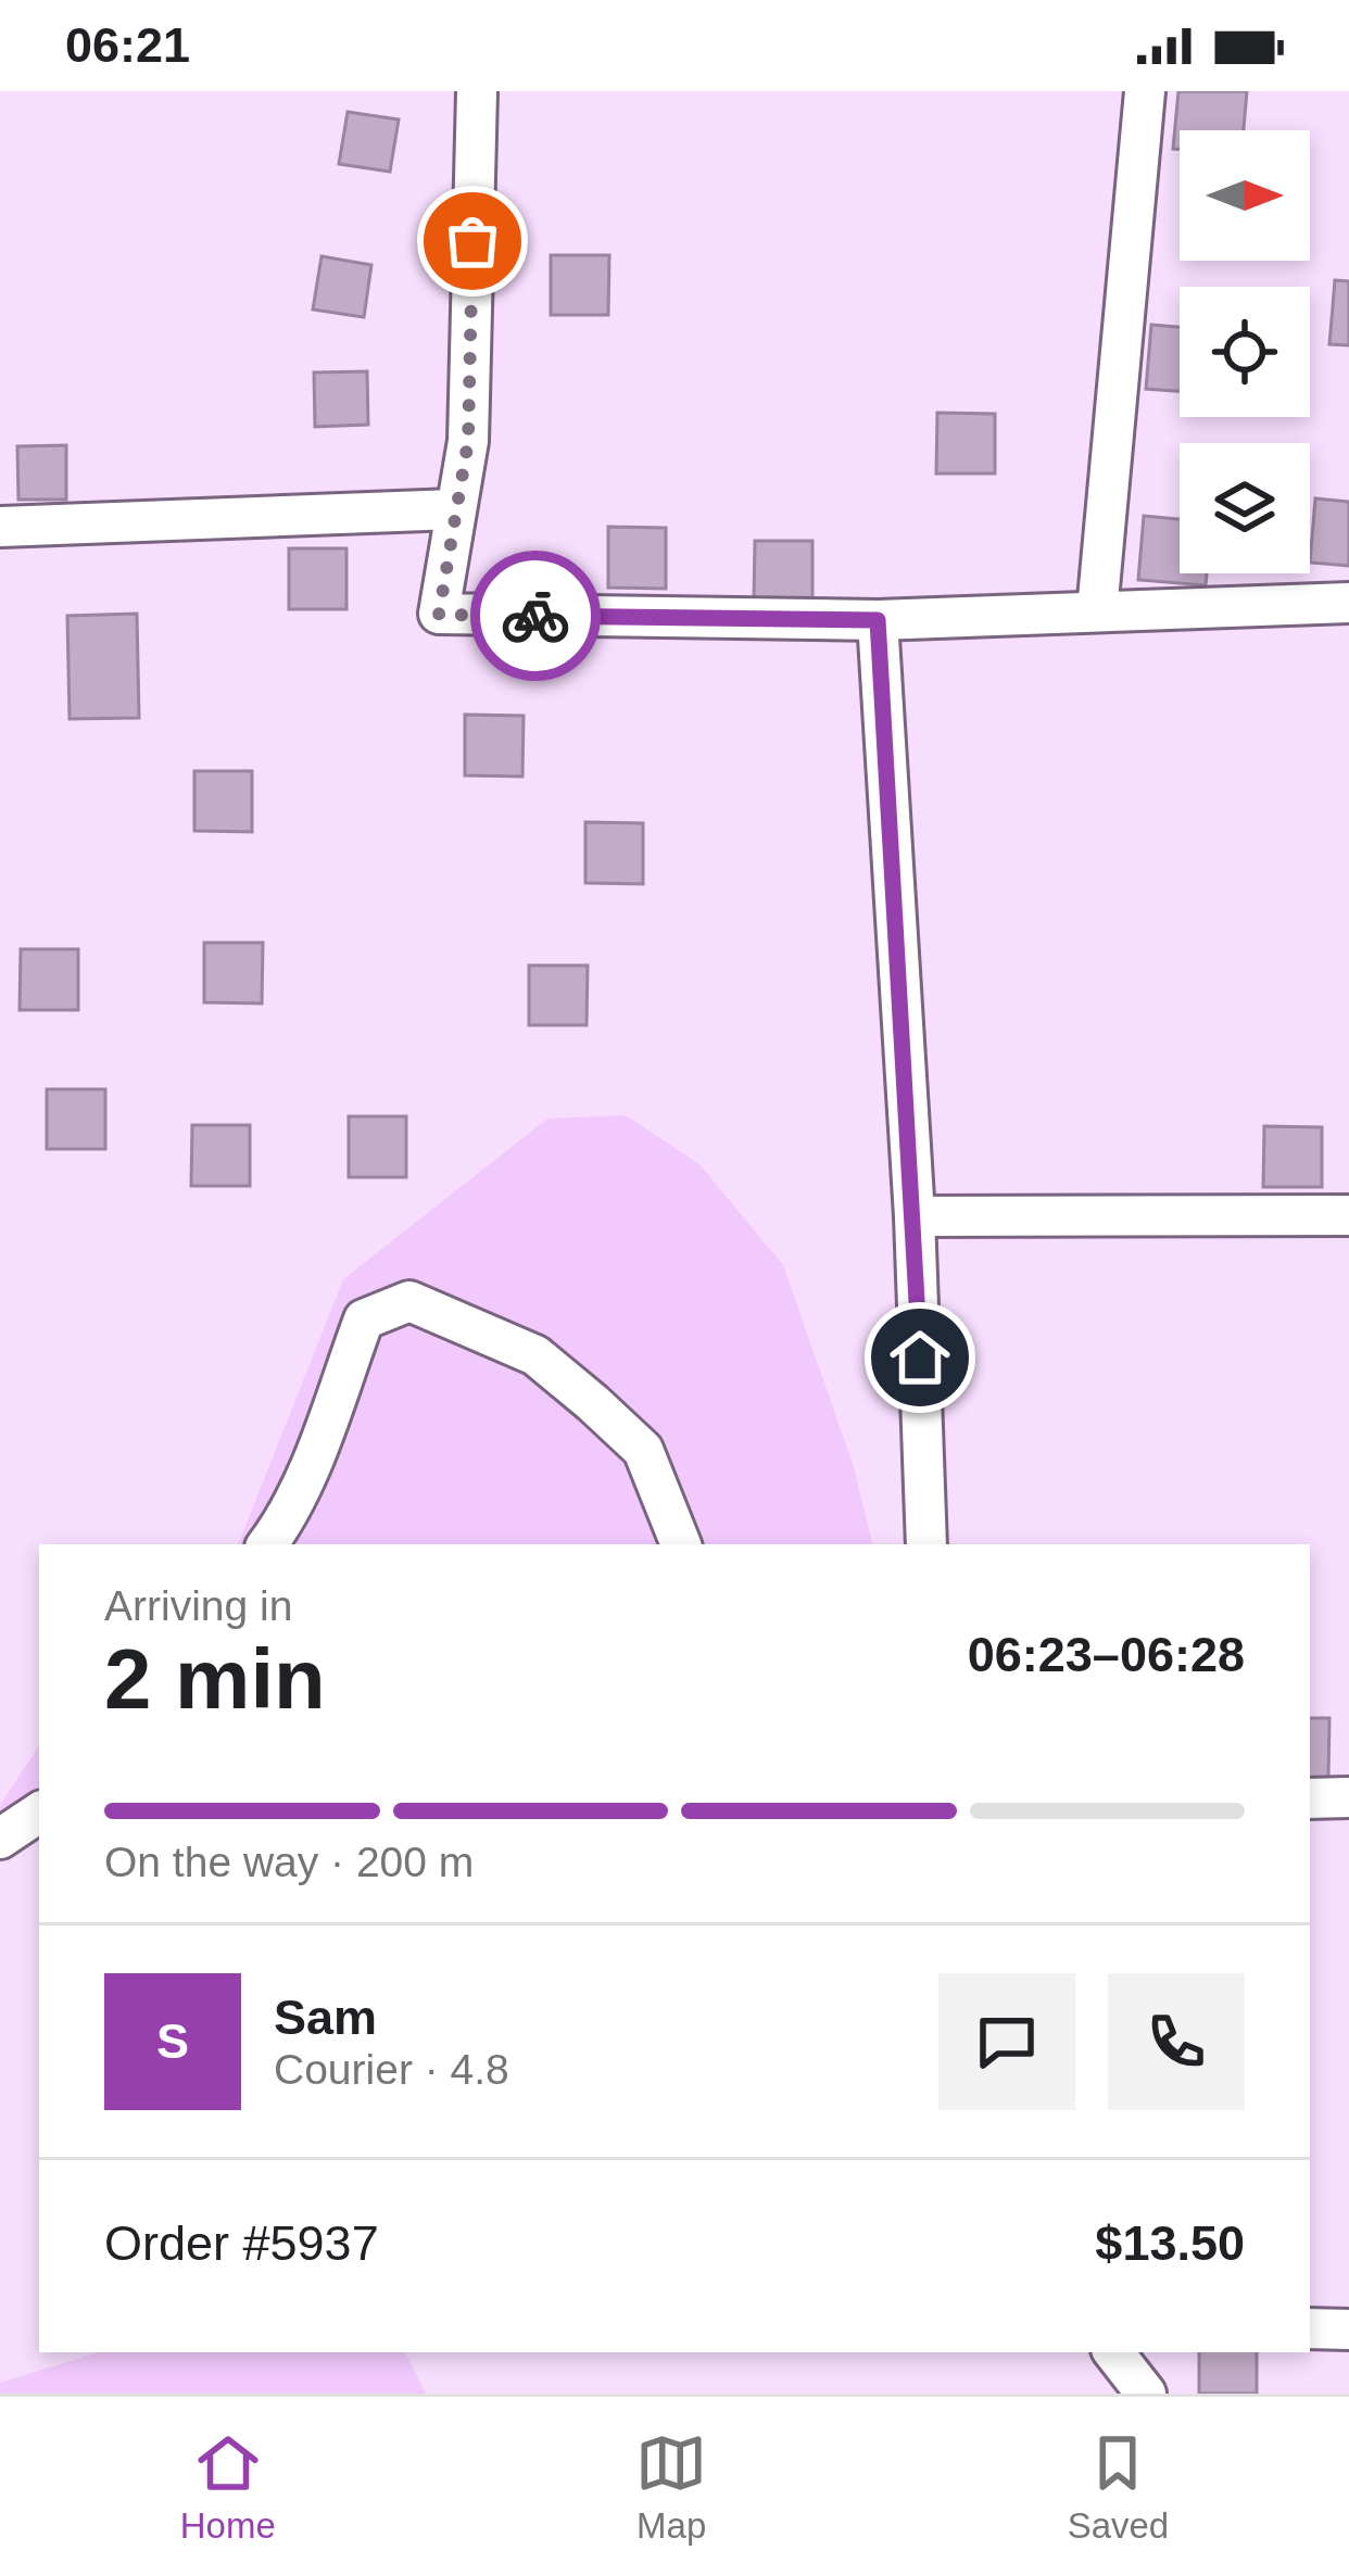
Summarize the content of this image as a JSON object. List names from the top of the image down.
{
  "north": "right",
  "page": {
    "status": "06:21",
    "heading": ["2 min", "Arriving in", "06:23–06:28"],
    "panel": [
      "Sam",
      "Courier · 4.8",
      "Order #5937",
      "$13.50"
    ],
    "bar": "On the way · 200 m",
    "round": "S",
    "tabs": ["Home", "Map", "Saved"]
  }
}
